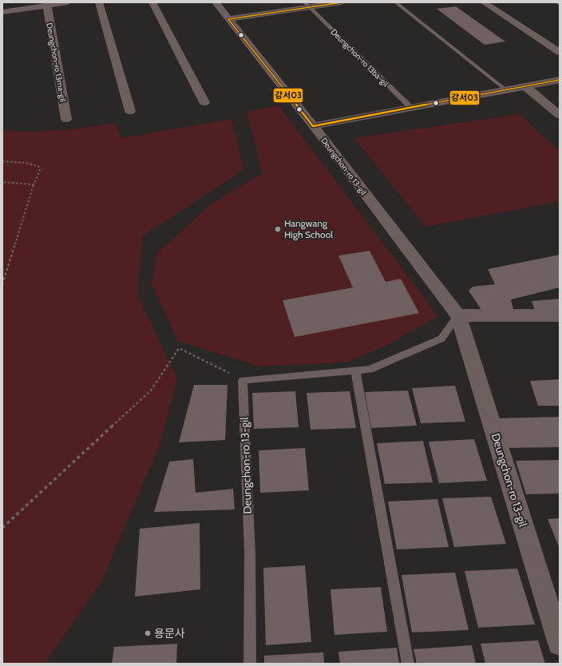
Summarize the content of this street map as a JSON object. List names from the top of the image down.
{
  "streets": {
    "street": ["Deungchon-ro 13ma-gil", "Deungchon-ro 13-gil"],
    "lane": ["Deungchon-ro 13ba-gil"]
  },
  "places": ["Hangwang High School", "용문사"],
  "lines": ["transit line 강서03"]
}
